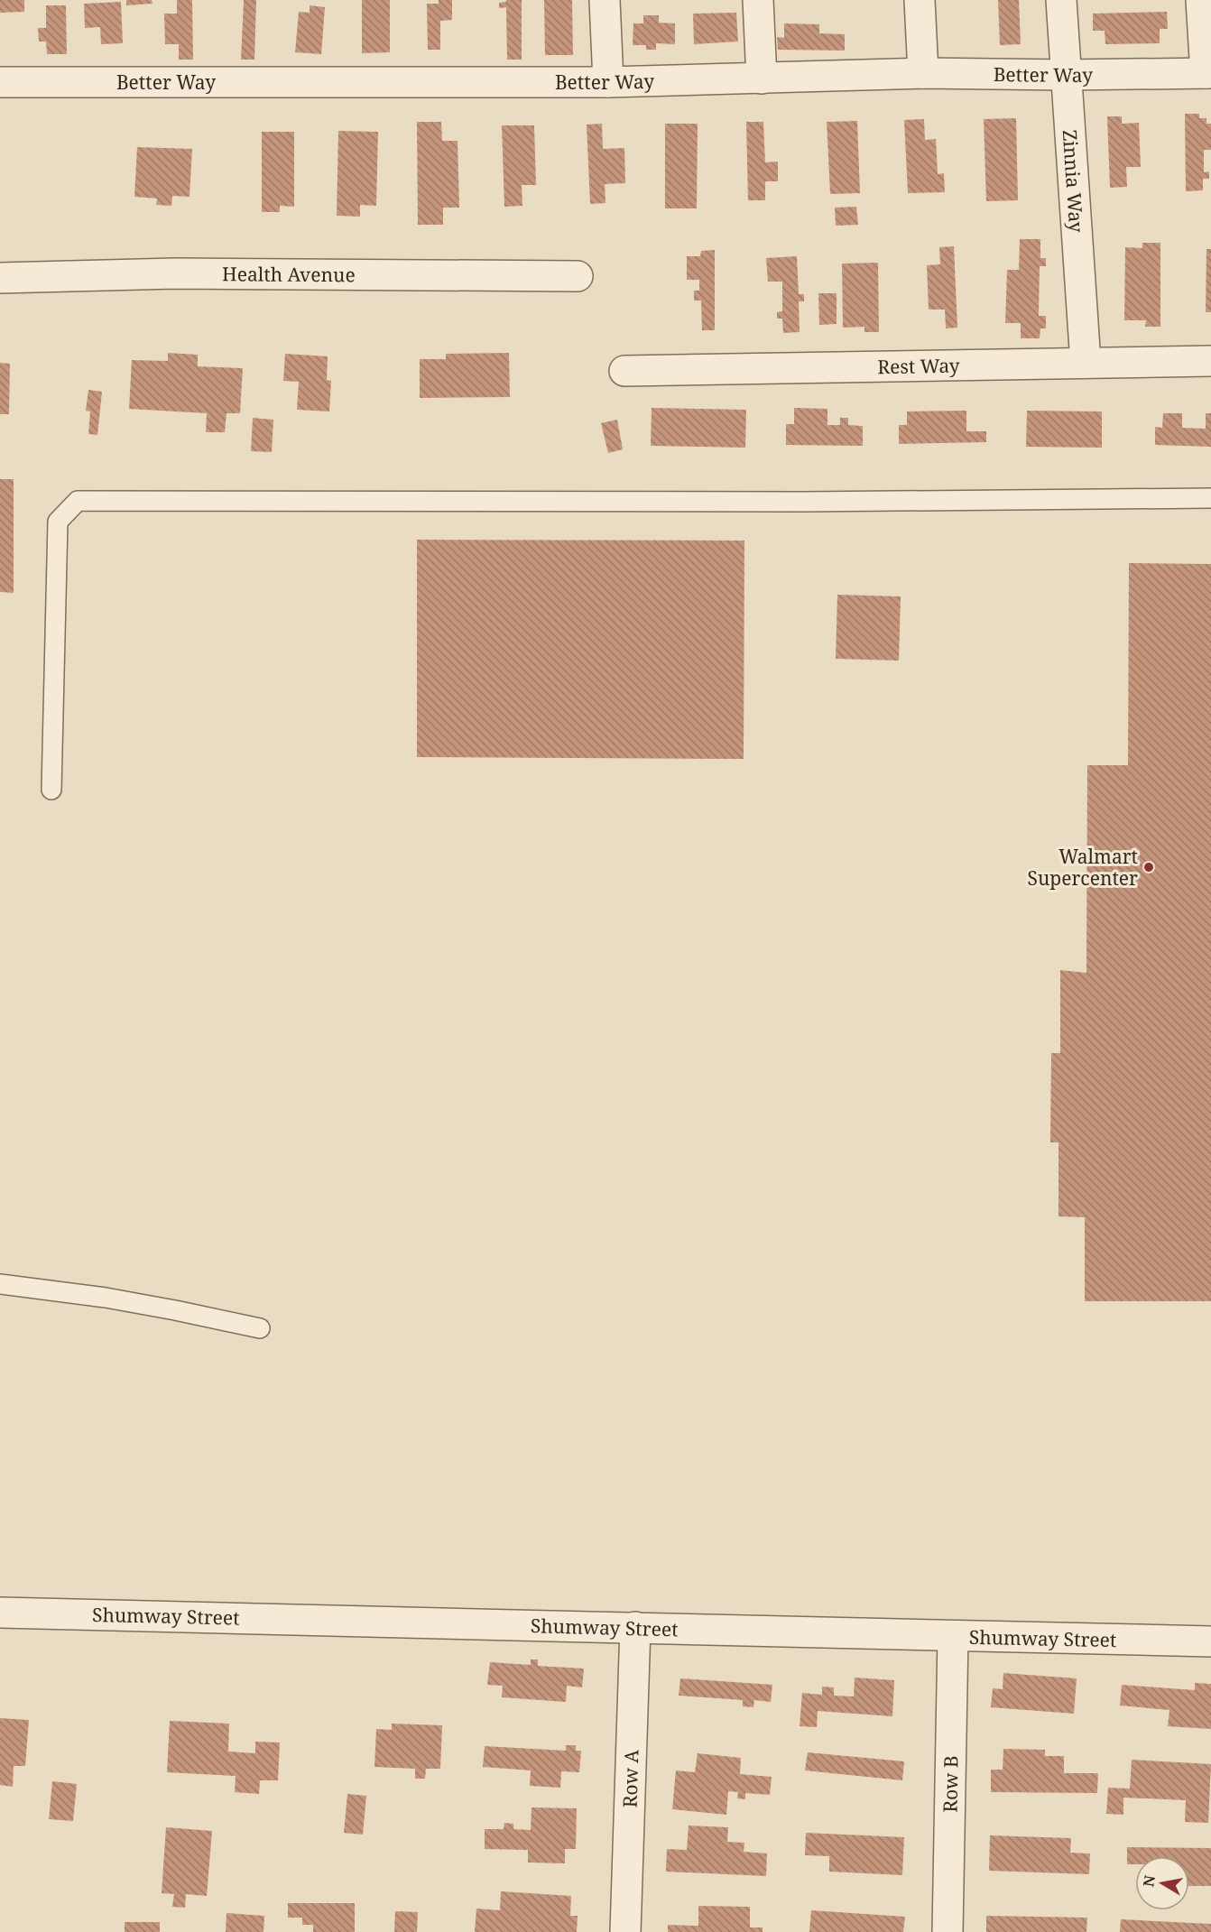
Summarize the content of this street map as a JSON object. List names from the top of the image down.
{
  "streets": {
    "street": [
      "Better Way",
      "Zinnia Way",
      "Health Avenue",
      "Rest Way",
      "Shumway Street",
      "Row A",
      "Row B"
    ]
  },
  "crossings": [
    ["Better Way", "Zinnia Way"],
    ["Zinnia Way", "Rest Way"],
    ["Shumway Street", "Row A"],
    ["Shumway Street", "Row B"]
  ],
  "places": ["Walmart Supercenter"],
  "north": "left"
}
